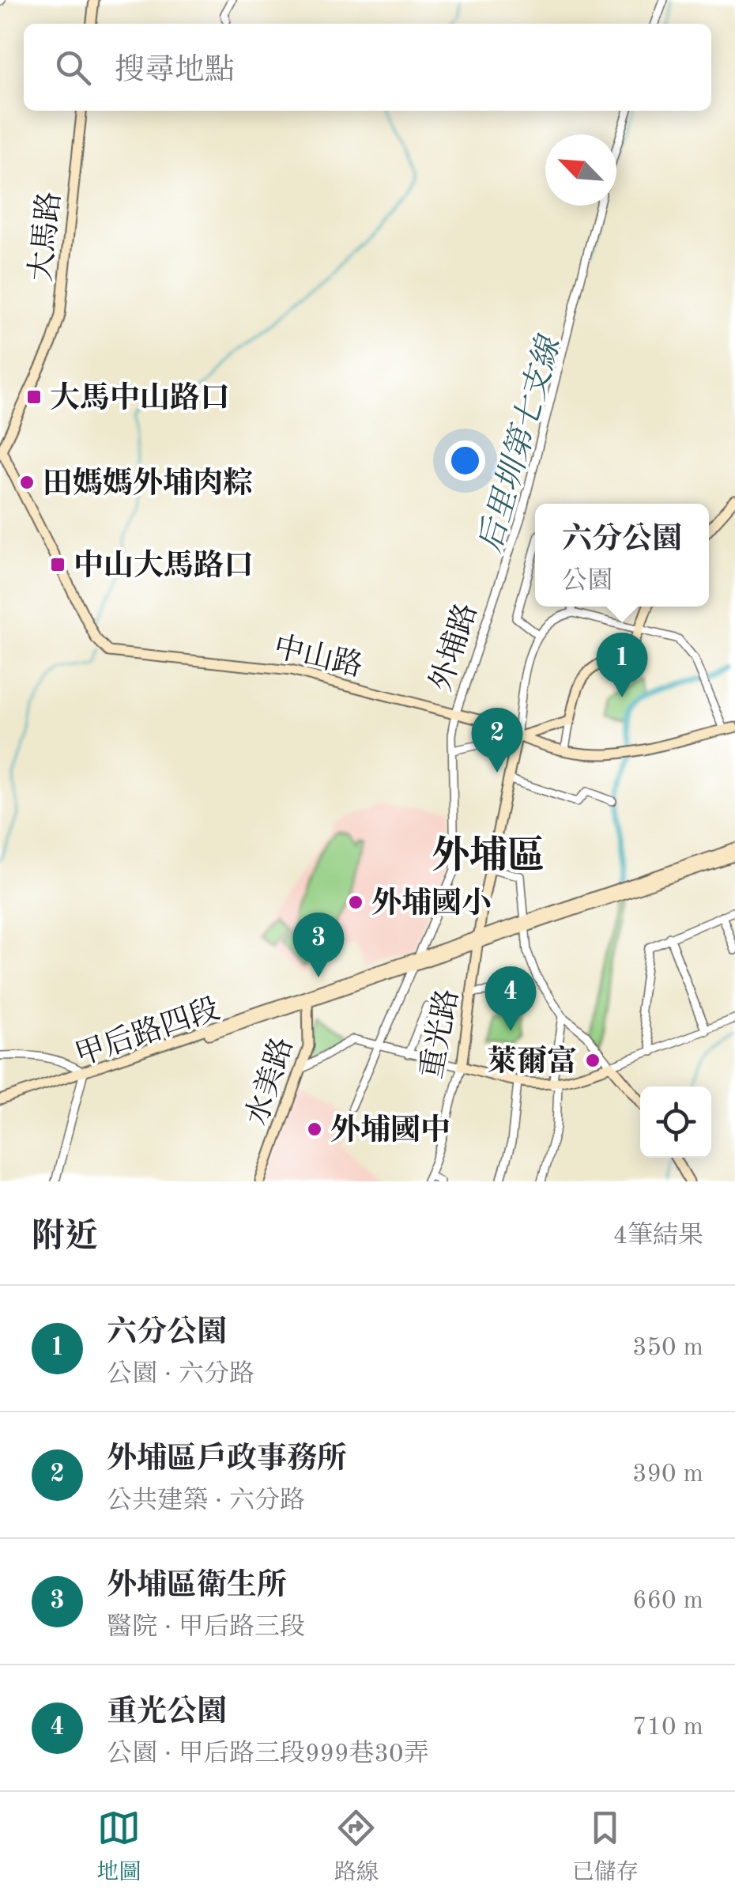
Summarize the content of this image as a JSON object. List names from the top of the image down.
{
  "streets": {
    "street": [
      "大馬路",
      "外埔路",
      "中山路",
      "甲后路四段",
      "重光路",
      "水美路"
    ]
  },
  "crossings": [
    ["大馬路", "中山路"],
    ["外埔路", "中山路"],
    ["中山路", "重光路"],
    ["甲后路四段", "水美路"]
  ],
  "districts": ["外埔區"],
  "water": ["后里圳第七支線"],
  "places": {
    "transit": ["大馬中山路口", "中山大馬路口"],
    "other": [
      "田媽媽外埔肉粽",
      "外埔國小",
      "萊爾富",
      "外埔國中"
    ]
  },
  "north": "top left",
  "page": {
    "search": "搜尋地點",
    "popup": ["六分公園", "公園"],
    "pins": [
      "1",
      "2",
      "3",
      "4"
    ],
    "heading": ["附近", "4筆結果"],
    "list": [
      {
        "mark": "1",
        "name": "六分公園",
        "note": "公園 · 六分路",
        "value": "350 m"
      },
      {
        "mark": "2",
        "name": "外埔區戶政事務所",
        "note": "公共建築 · 六分路",
        "value": "390 m"
      },
      {
        "mark": "3",
        "name": "外埔區衛生所",
        "note": "醫院 · 甲后路三段",
        "value": "660 m"
      },
      {
        "mark": "4",
        "name": "重光公園",
        "note": "公園 · 甲后路三段999巷30弄",
        "value": "710 m"
      }
    ],
    "nav": ["地圖", "路線", "已儲存"]
  }
}
